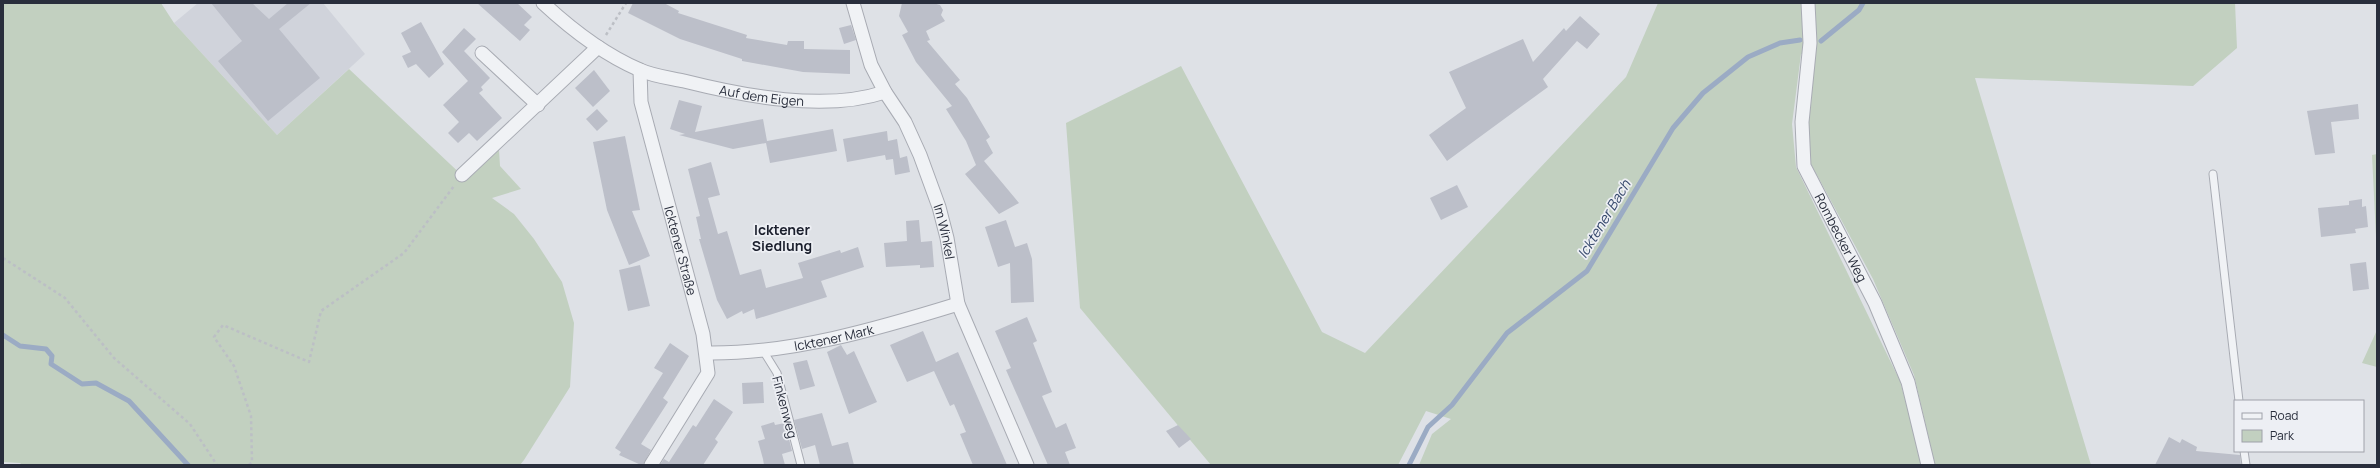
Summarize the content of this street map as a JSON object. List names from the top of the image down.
{
  "streets": {
    "street": [
      "Auf dem Eigen",
      "Im Winkel",
      "Rombecker Weg",
      "Icktener Straße",
      "Icktener Mark"
    ],
    "lane": ["Finkenweg"]
  },
  "crossings": [
    ["Auf dem Eigen", "Im Winkel"],
    ["Auf dem Eigen", "Icktener Straße"],
    ["Im Winkel", "Icktener Mark"],
    ["Icktener Straße", "Icktener Mark"],
    ["Icktener Mark", "Finkenweg"]
  ],
  "districts": ["Icktener Siedlung"],
  "water": ["Icktener Bach"],
  "legend": ["Road", "Park"]
}
